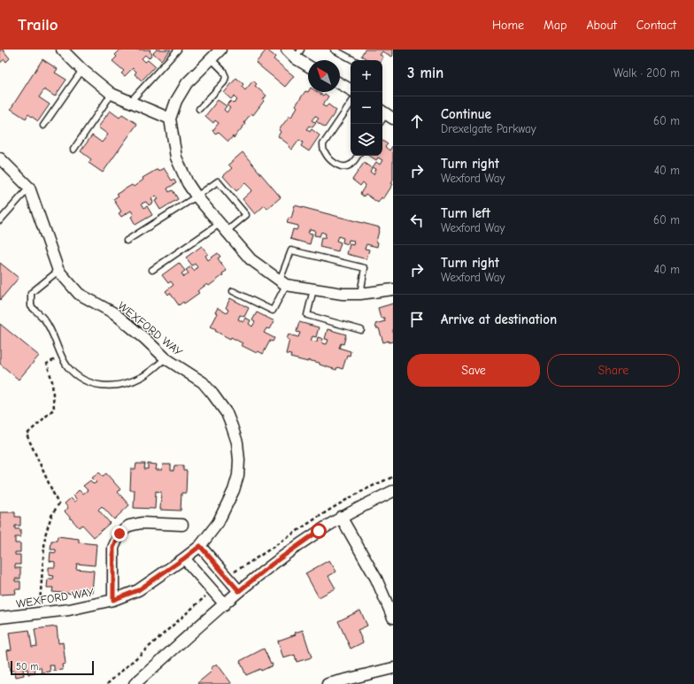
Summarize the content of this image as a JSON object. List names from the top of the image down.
{
  "streets": {
    "street": ["WEXFORD WAY"]
  },
  "scale_bar": "50 m",
  "north": "top left",
  "page": {
    "header": "Trailo",
    "nav": [
      "Home",
      "Map",
      "About",
      "Contact"
    ],
    "heading": ["3 min", "Walk · 200 m"],
    "map_buttons": ["+", "−"],
    "list": [
      ["Continue", "Drexelgate Parkway", "60 m"],
      ["Turn right", "Wexford Way", "40 m"],
      ["Turn left", "Wexford Way", "60 m"],
      ["Turn right", "Wexford Way", "40 m"],
      "Arrive at destination"
    ],
    "buttons": ["Save", "Share"],
    "scale": "50 m"
  }
}
